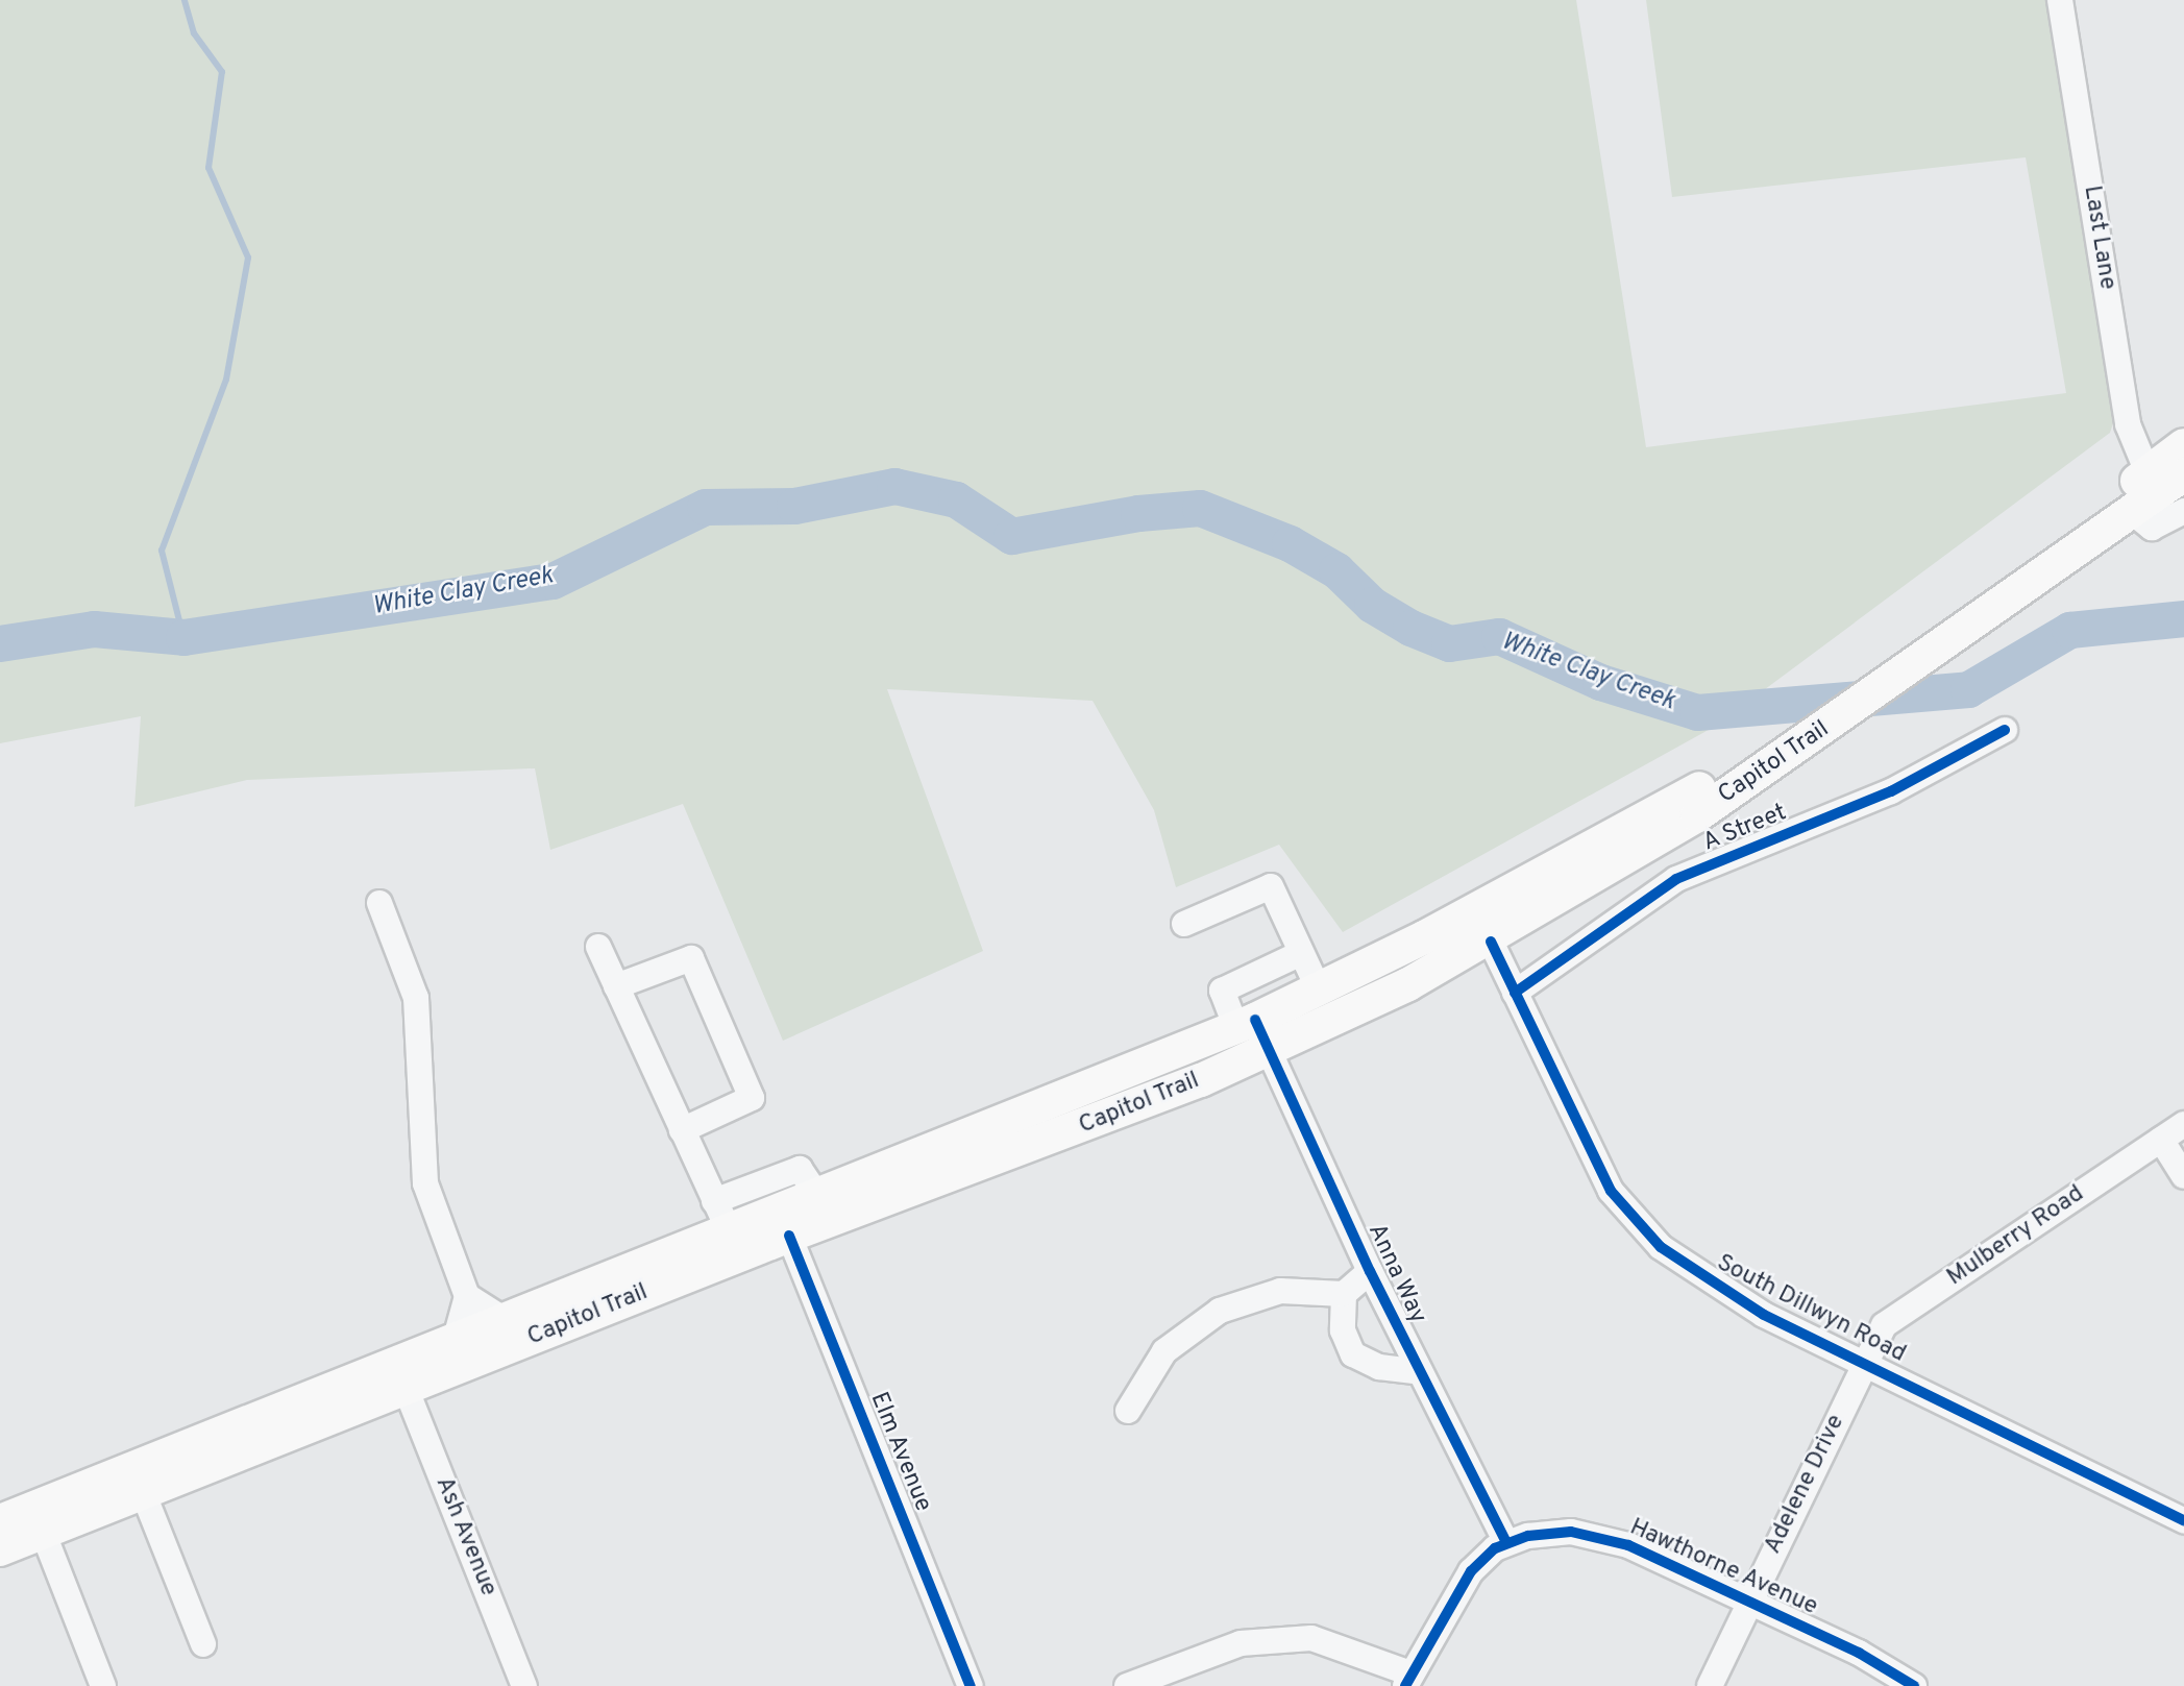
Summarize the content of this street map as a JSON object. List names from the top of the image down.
{
  "streets": {
    "main road": ["Capitol Trail"],
    "street": [
      "Last Lane",
      "A Street",
      "Mulberry Road",
      "Anna Way",
      "South Dillwyn Road",
      "Elm Avenue",
      "Adelene Drive",
      "Ash Avenue",
      "Hawthorne Avenue"
    ]
  },
  "crossings": [
    ["Last Lane", "Capitol Trail"],
    ["Capitol Trail", "Anna Way"],
    ["Capitol Trail", "South Dillwyn Road"],
    ["Capitol Trail", "Elm Avenue"],
    ["Capitol Trail", "Ash Avenue"],
    ["A Street", "South Dillwyn Road"],
    ["Mulberry Road", "South Dillwyn Road"],
    ["Mulberry Road", "Adelene Drive"],
    ["Anna Way", "Hawthorne Avenue"],
    ["South Dillwyn Road", "Adelene Drive"],
    ["Adelene Drive", "Hawthorne Avenue"]
  ],
  "water": ["White Clay Creek"]
}
